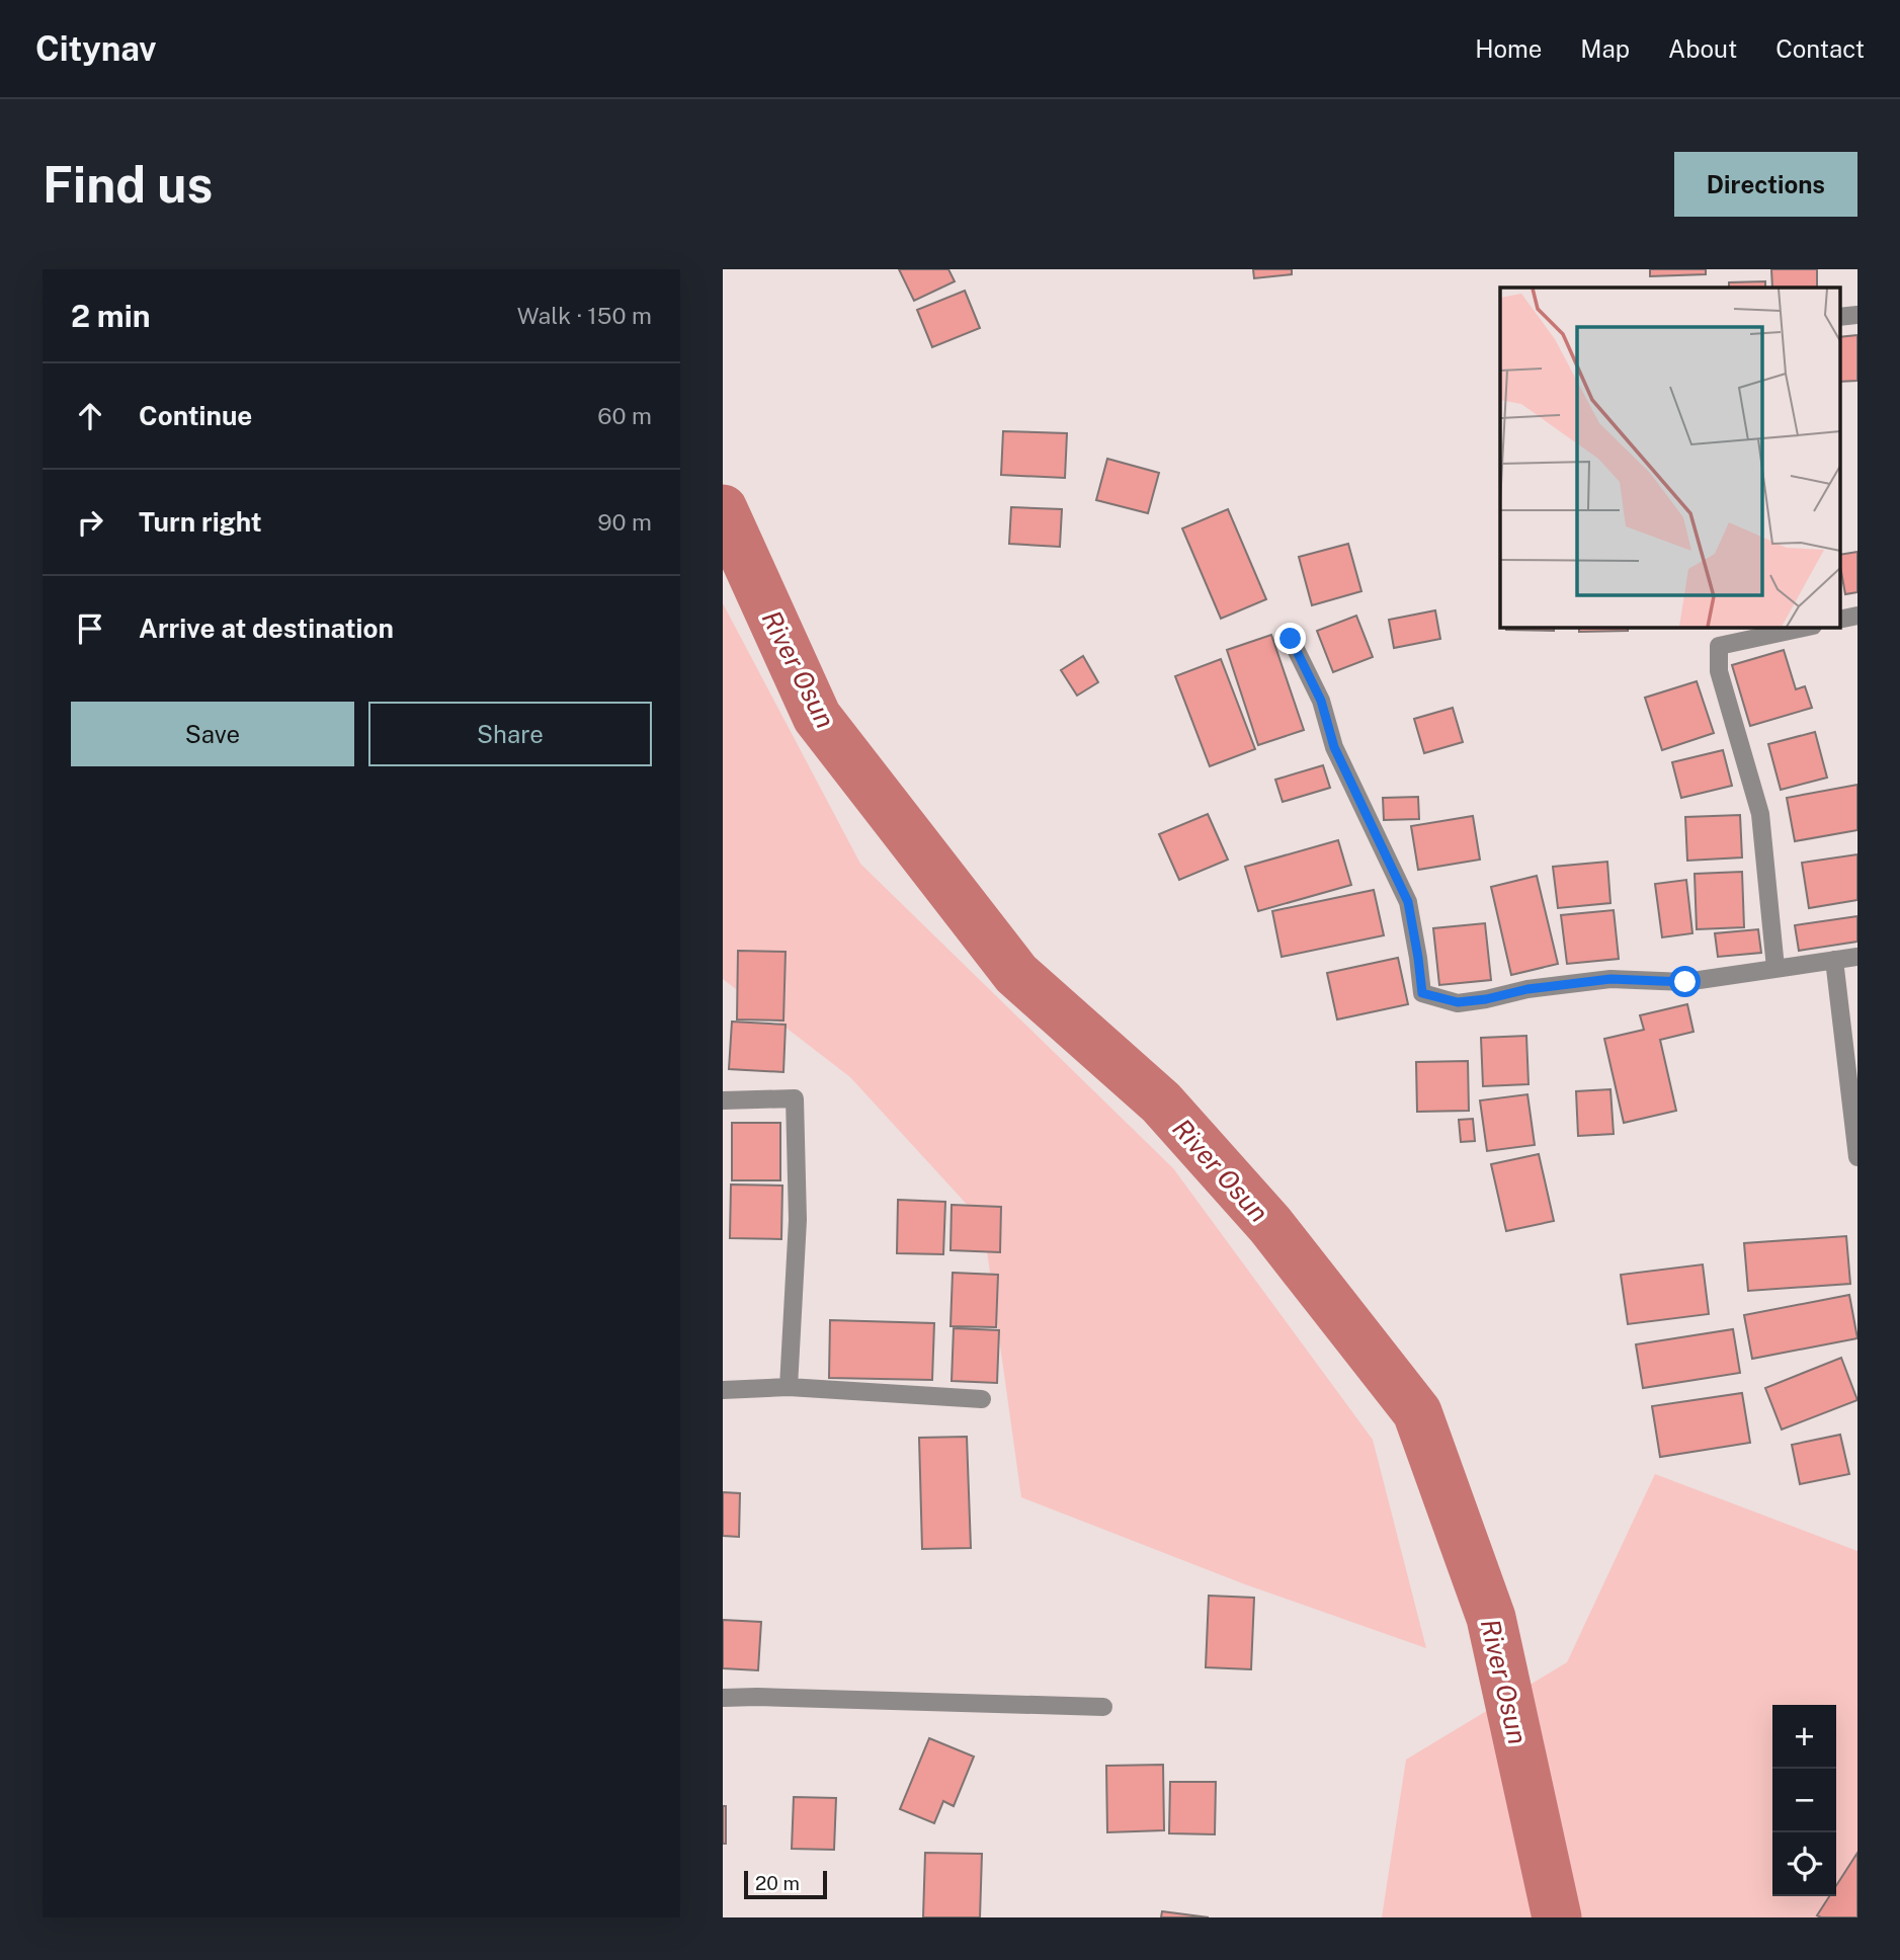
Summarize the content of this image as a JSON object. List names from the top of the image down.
{
  "water": ["River Osun"],
  "scale_bar": "20 m",
  "page": {
    "header": "Citynav",
    "nav": [
      "Home",
      "Map",
      "About",
      "Contact"
    ],
    "buttons": [
      "Directions",
      ["Save", "Share"]
    ],
    "title": "Find us",
    "heading": ["2 min", "Walk · 150 m"],
    "list": [
      ["Continue", "60 m"],
      ["Turn right", "90 m"],
      "Arrive at destination"
    ],
    "map_buttons": ["+", "−"],
    "scale": "20 m"
  }
}
